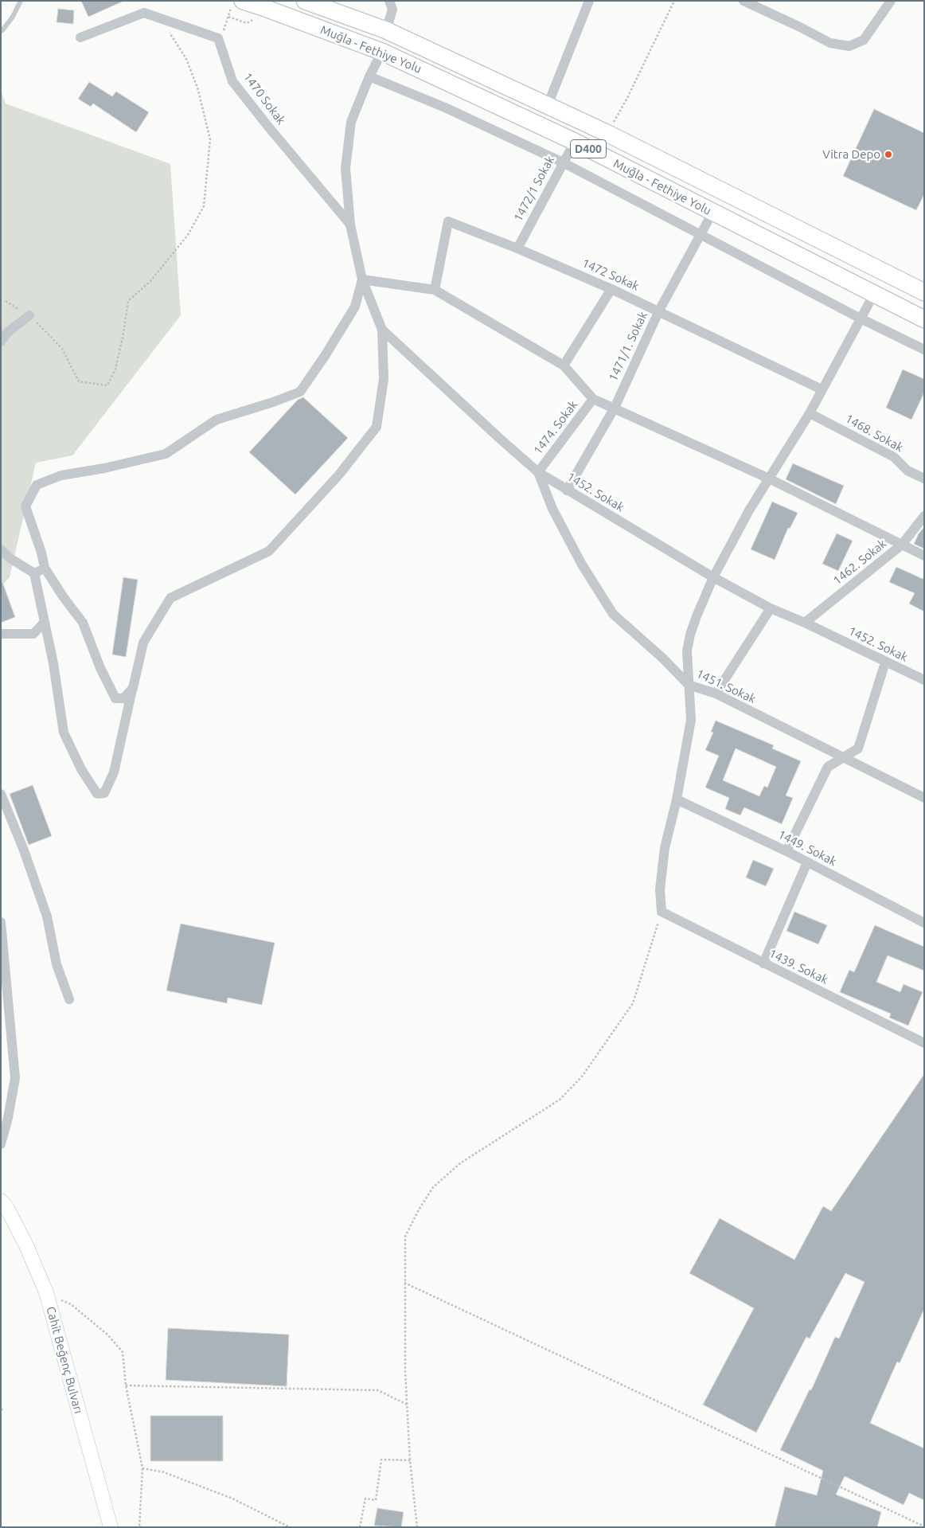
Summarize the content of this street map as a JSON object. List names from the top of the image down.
{
  "streets": {
    "highway": ["Muğla - Fethiye Yolu", "D400"],
    "main road": ["Cahit Beğenç Bulvarı"],
    "street": [
      "1470 Sokak",
      "1472/1 Sokak",
      "1472 Sokak",
      "1471/1. Sokak",
      "1474. Sokak",
      "1468. Sokak",
      "1452. Sokak",
      "1462. Sokak",
      "1451. Sokak",
      "1449. Sokak",
      "1439. Sokak"
    ]
  },
  "crossings": [
    ["Muğla - Fethiye Yolu", "1472/1 Sokak"],
    ["Muğla - Fethiye Yolu", "1471/1. Sokak"],
    ["Muğla - Fethiye Yolu", "1452. Sokak"],
    ["1470 Sokak", "1452. Sokak"],
    ["1472/1 Sokak", "1472 Sokak"],
    ["1472 Sokak", "1471/1. Sokak"],
    ["1471/1. Sokak", "1452. Sokak"],
    ["1474. Sokak", "1452. Sokak"],
    ["1474. Sokak", "1451. Sokak"],
    ["1452. Sokak", "1462. Sokak"],
    ["1452. Sokak", "1451. Sokak"]
  ],
  "places": ["Vitra Depo"]
}
